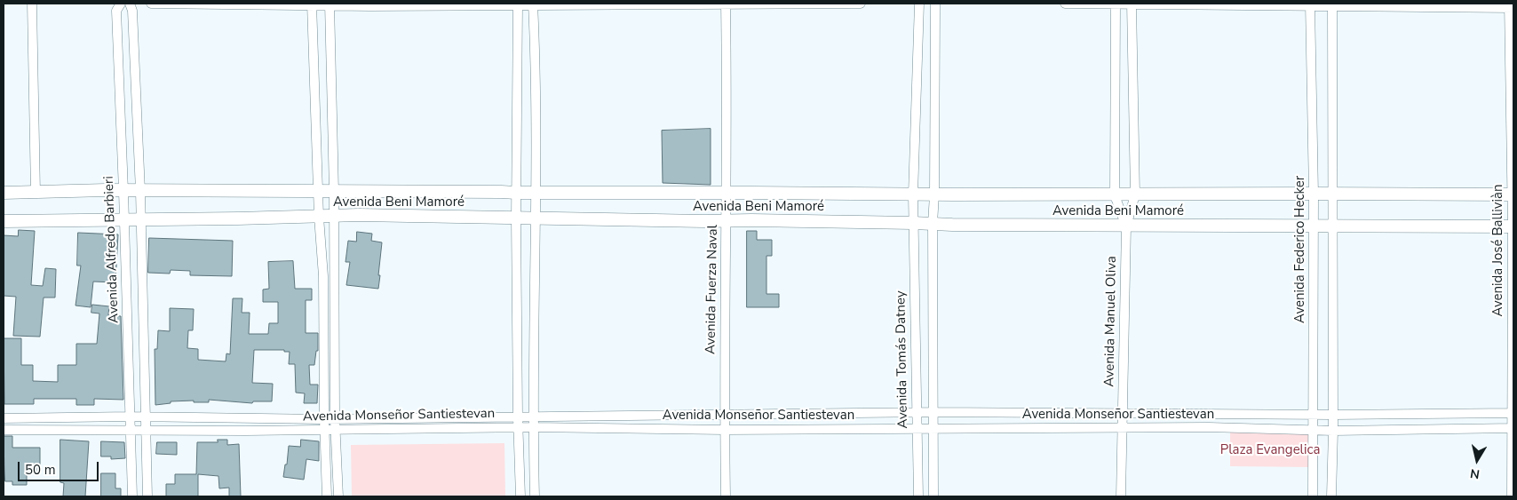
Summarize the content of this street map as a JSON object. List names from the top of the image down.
{
  "streets": {
    "street": [
      "Avenida Beni Mamoré",
      "Avenida Alfredo Barbieri",
      "Avenida Federico Hecker",
      "Avenida José Balliviàn",
      "Avenida Fuerza Naval",
      "Avenida Manuel Oliva",
      "Avenida Tomás Datney",
      "Avenida Monseñor Santiestevan"
    ]
  },
  "crossings": [
    ["Avenida Beni Mamoré", "Avenida Alfredo Barbieri"],
    ["Avenida Beni Mamoré", "Avenida Federico Hecker"],
    ["Avenida Beni Mamoré", "Avenida José Balliviàn"],
    ["Avenida Beni Mamoré", "Avenida Fuerza Naval"],
    ["Avenida Beni Mamoré", "Avenida Manuel Oliva"],
    ["Avenida Beni Mamoré", "Avenida Tomás Datney"],
    ["Avenida Alfredo Barbieri", "Avenida Monseñor Santiestevan"],
    ["Avenida Federico Hecker", "Avenida Monseñor Santiestevan"],
    ["Avenida José Balliviàn", "Avenida Monseñor Santiestevan"],
    ["Avenida Fuerza Naval", "Avenida Monseñor Santiestevan"],
    ["Avenida Manuel Oliva", "Avenida Monseñor Santiestevan"],
    ["Avenida Tomás Datney", "Avenida Monseñor Santiestevan"]
  ],
  "parks": ["Plaza Evangelica"],
  "scale_bar": "50 m",
  "north": "bottom"
}
